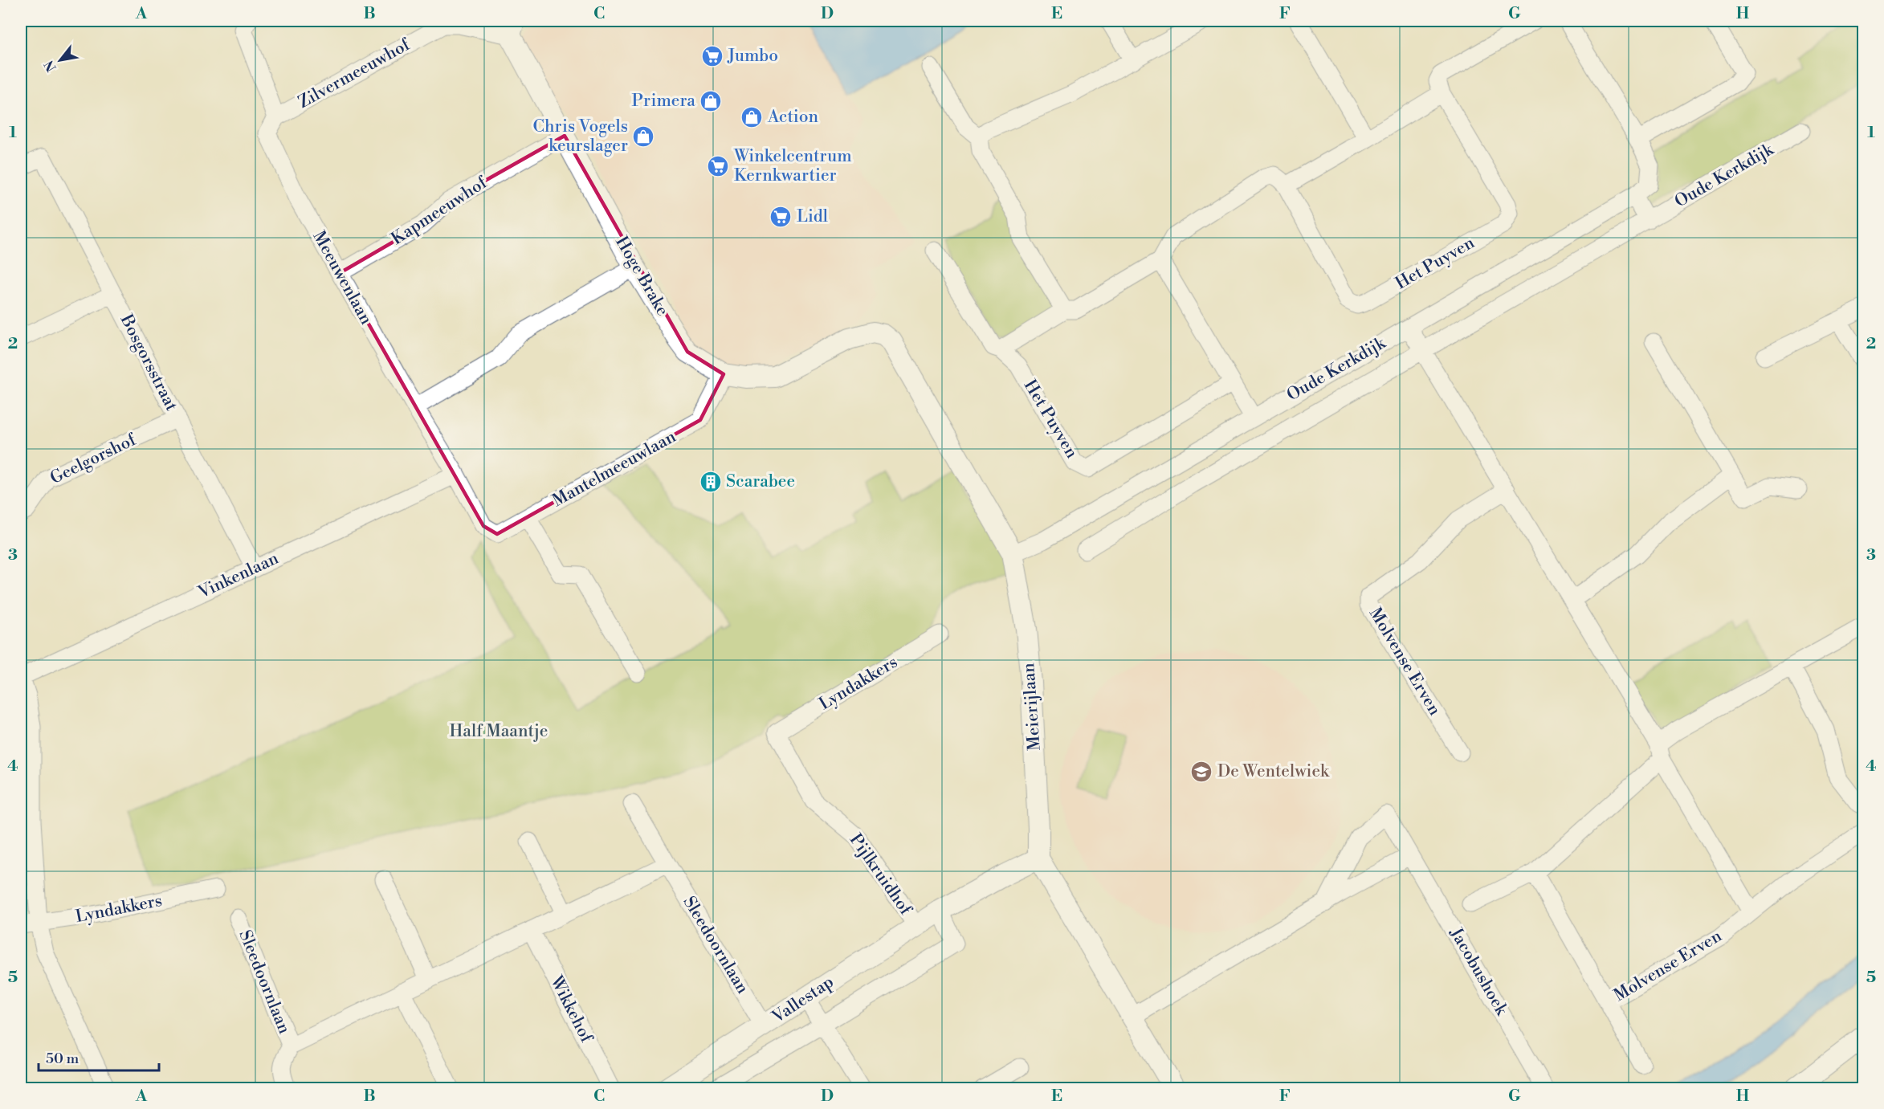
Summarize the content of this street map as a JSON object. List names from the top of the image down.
{
  "streets": {
    "street": [
      "Zilvermeeuwhof",
      "Oude Kerkdijk",
      "Kapmeeuwhof",
      "Het Puyven",
      "Hoge Brake",
      "Meeuwenlaan",
      "Bosgorsstraat",
      "Geelgorshof",
      "Mantelmeeuwlaan",
      "Vinkenlaan",
      "Molvense Erven",
      "Lyndakkers",
      "Meierijlaan",
      "Pijlkruidhof",
      "Sleedoornlaan",
      "Jacobushoek",
      "Vallestap",
      "Wikkehof"
    ]
  },
  "crossings": [
    ["Zilvermeeuwhof", "Hoge Brake"],
    ["Zilvermeeuwhof", "Meeuwenlaan"],
    ["Oude Kerkdijk", "Meierijlaan"],
    ["Kapmeeuwhof", "Hoge Brake"],
    ["Kapmeeuwhof", "Meeuwenlaan"],
    ["Hoge Brake", "Mantelmeeuwlaan"],
    ["Hoge Brake", "Meierijlaan"],
    ["Meeuwenlaan", "Mantelmeeuwlaan"],
    ["Meeuwenlaan", "Vinkenlaan"],
    ["Bosgorsstraat", "Geelgorshof"],
    ["Bosgorsstraat", "Vinkenlaan"],
    ["Lyndakkers", "Pijlkruidhof"],
    ["Meierijlaan", "Vallestap"],
    ["Pijlkruidhof", "Vallestap"],
    ["Sleedoornlaan", "Vallestap"],
    ["Sleedoornlaan", "Wikkehof"]
  ],
  "parks": ["Half Maantje"],
  "places": {
    "supermarket": ["Jumbo", "Winkelcentrum Kernkwartier", "Lidl"],
    "shop": ["Primera", "Action", "Chris Vogels keurslager"],
    "building": ["Scarabee"],
    "school or university": ["De Wentelwiek"]
  },
  "scale_bar": "50 m",
  "north": "bottom left",
  "grid": {
    "columns": [
      "A",
      "B",
      "C",
      "D",
      "E",
      "F",
      "G",
      "H"
    ],
    "rows": [
      "1",
      "2",
      "3",
      "4",
      "5"
    ]
  }
}
